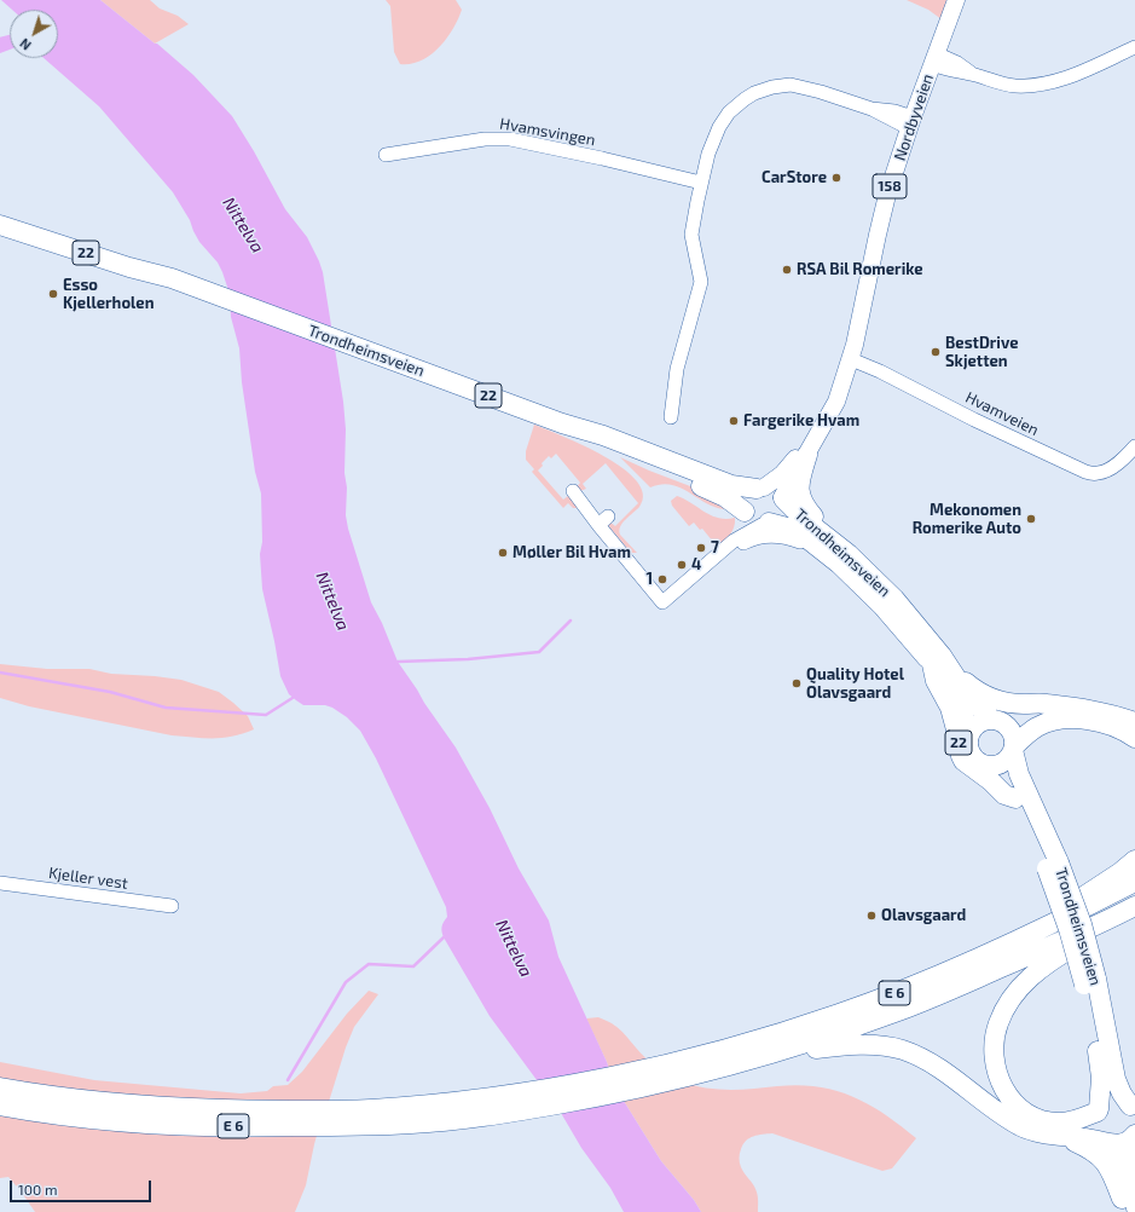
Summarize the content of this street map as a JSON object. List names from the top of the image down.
{
  "streets": {
    "highway": ["22", "Trondheimsveien", "E 6"],
    "main road": ["Nordbyveien", "158"],
    "street": ["Hvamsvingen", "Hvamveien", "Kjeller vest"]
  },
  "crossings": [
    ["Nordbyveien", "22"],
    ["Nordbyveien", "Trondheimsveien"],
    ["Nordbyveien", "Hvamveien"],
    ["22", "Trondheimsveien"]
  ],
  "water": ["Nittelva"],
  "places": [
    "CarStore",
    "RSA Bil Romerike",
    "Esso Kjellerholen",
    "BestDrive Skjetten",
    "Fargerike Hvam",
    "Mekonomen Romerike Auto",
    "7",
    "Møller Bil Hvam",
    "4",
    "1",
    "Quality Hotel Olavsgaard",
    "Olavsgaard"
  ],
  "scale_bar": "100 m",
  "north": "bottom left"
}
